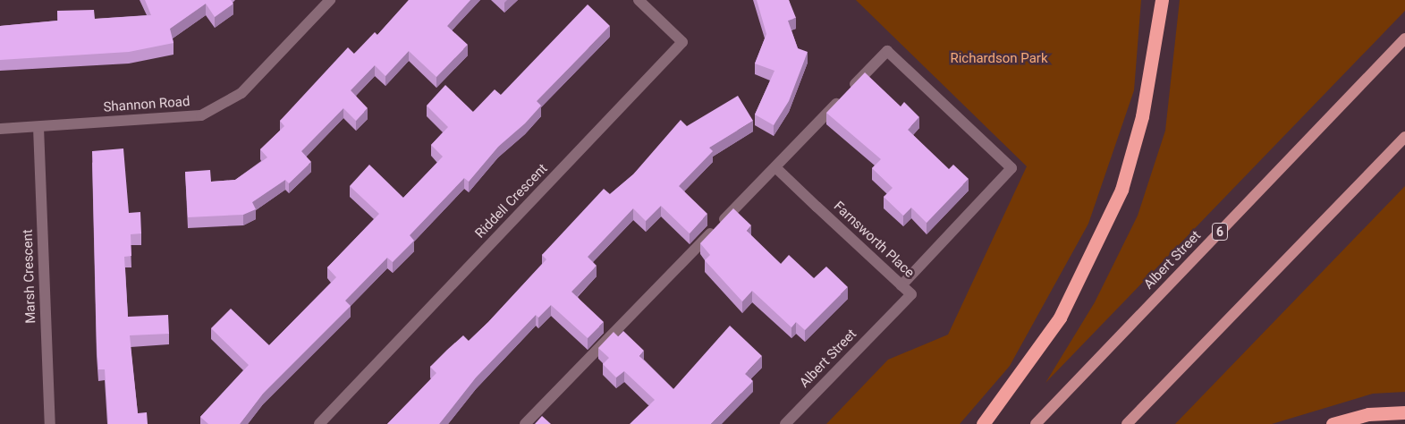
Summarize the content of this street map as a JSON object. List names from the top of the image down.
{
  "streets": {
    "main road": ["6", "Albert Street"],
    "street": [
      "Shannon Road",
      "Riddell Crescent",
      "Farnsworth Place",
      "Marsh Crescent"
    ]
  },
  "crossings": [
    ["Shannon Road", "Marsh Crescent"],
    ["Farnsworth Place", "Albert Street"]
  ],
  "parks": ["Richardson Park"]
}
